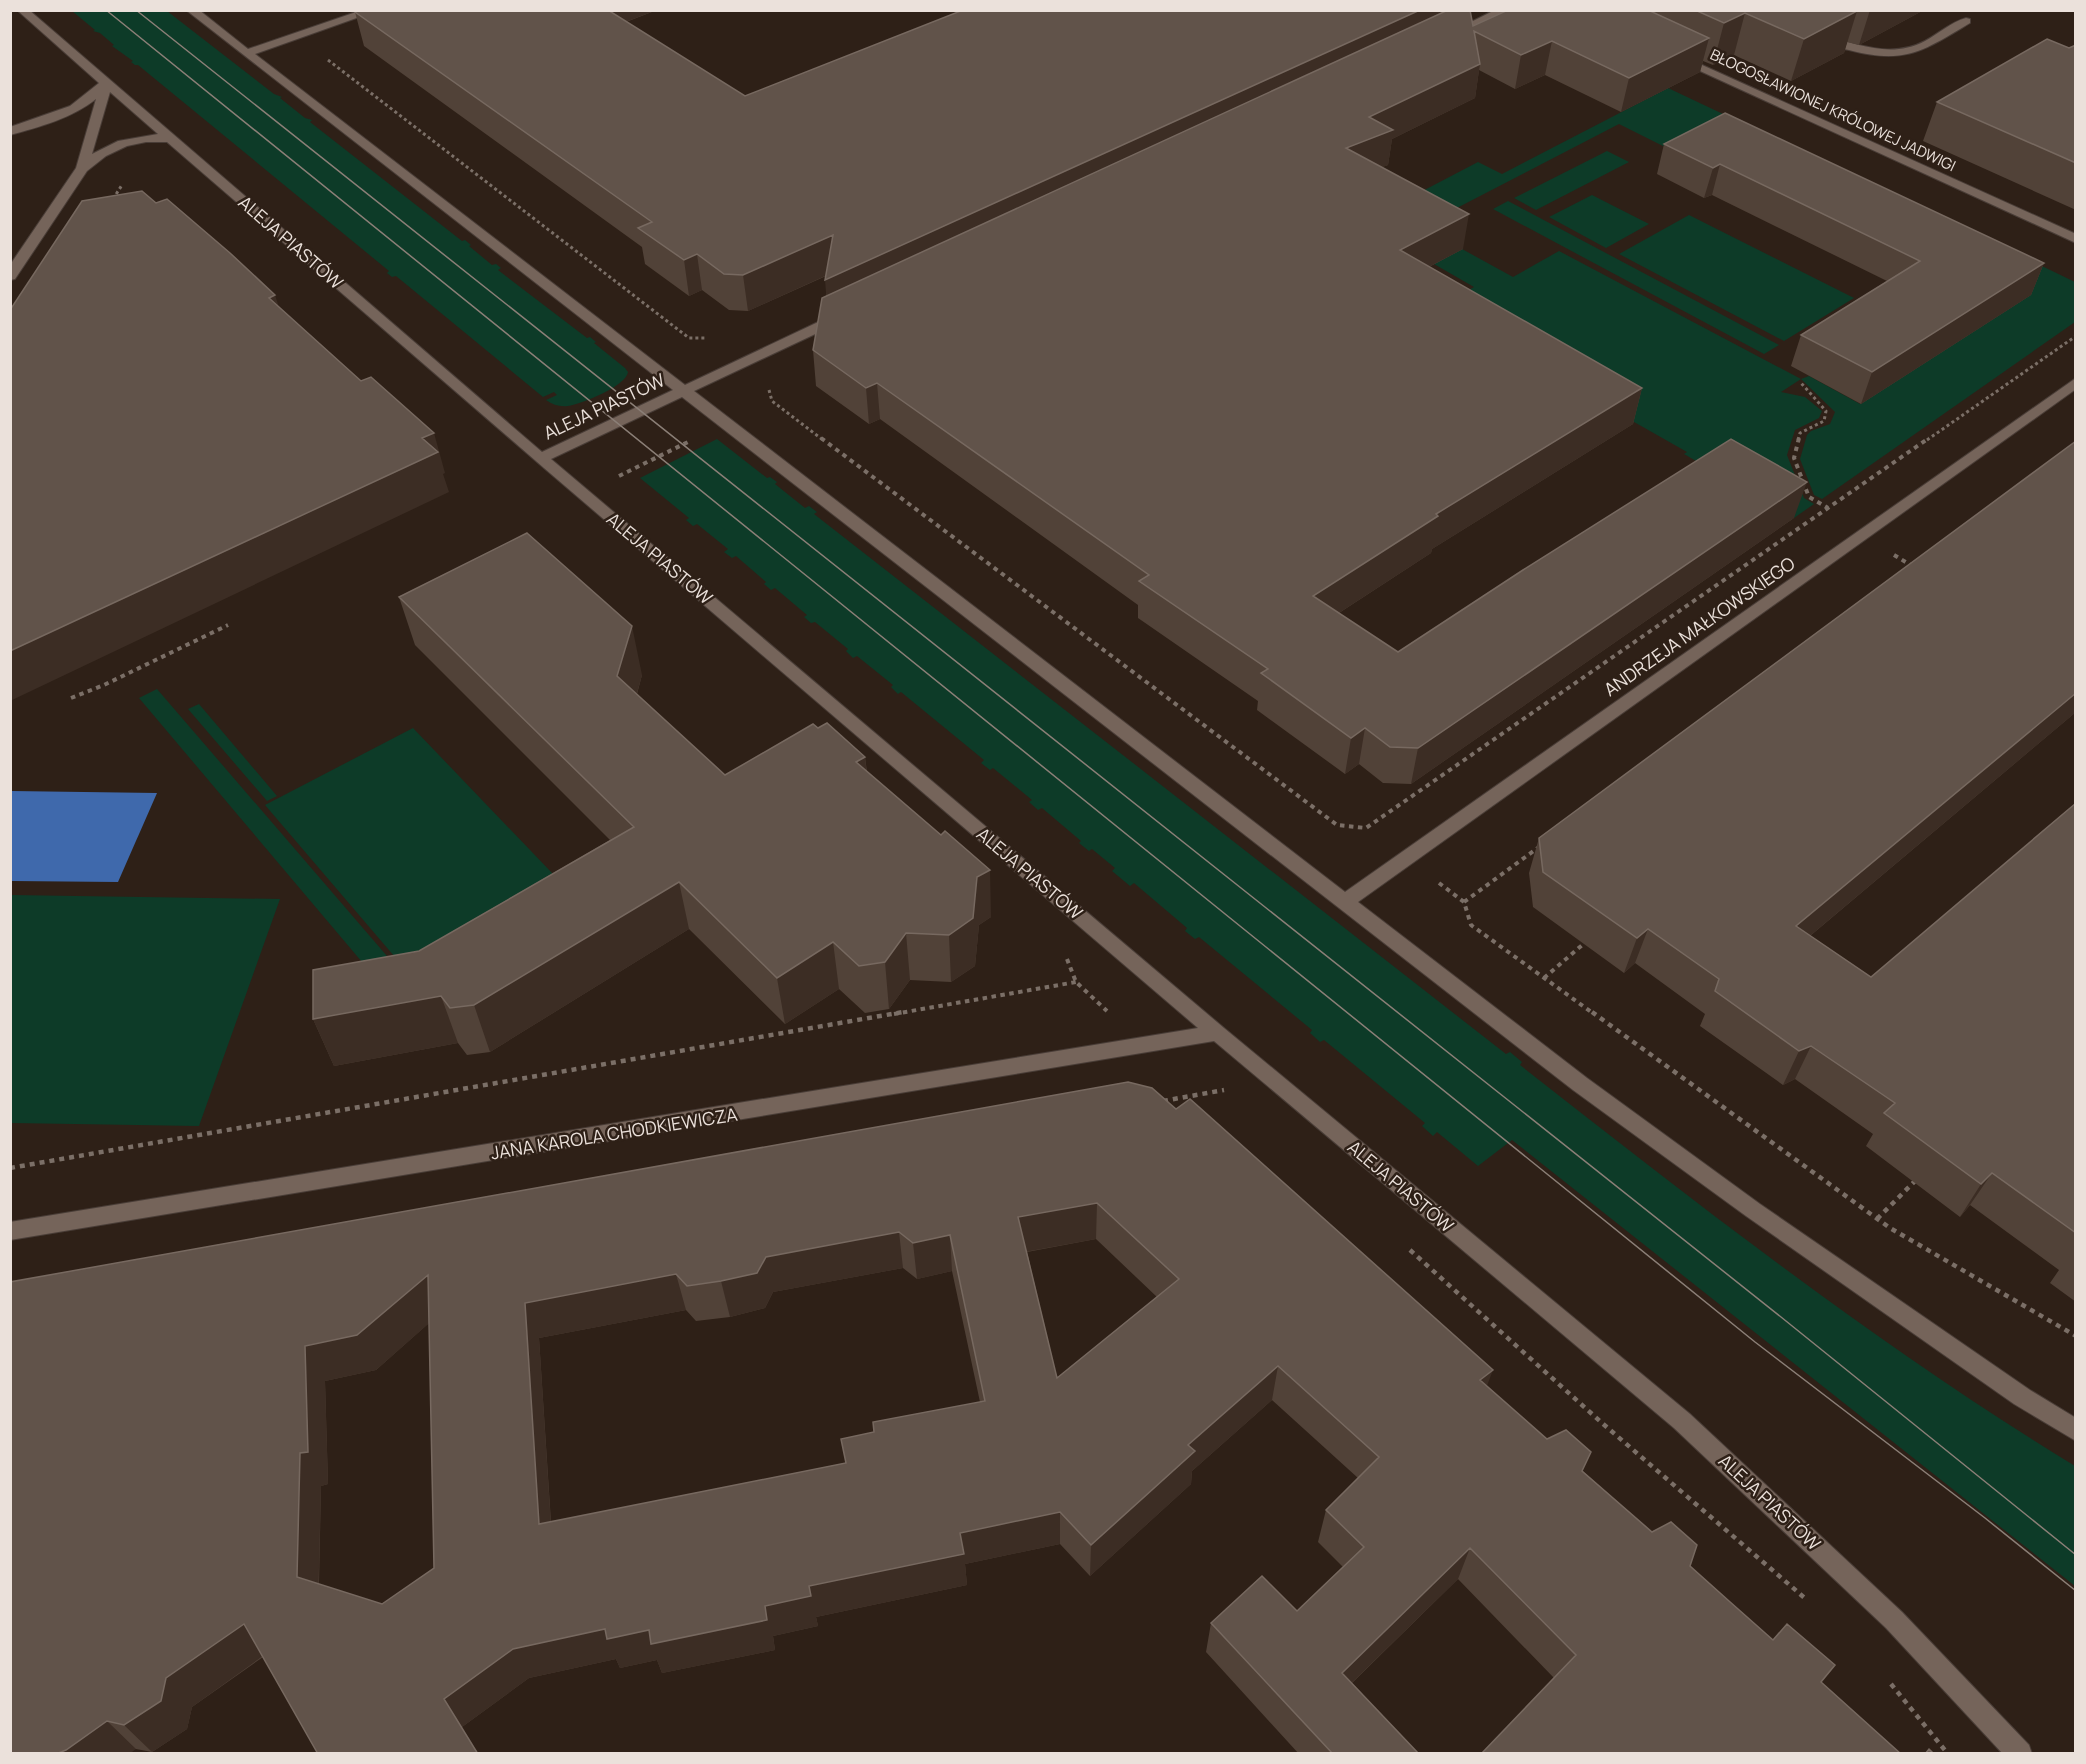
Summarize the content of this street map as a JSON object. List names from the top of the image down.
{
  "streets": {
    "street": [
      "BŁOGOSŁAWIONEJ KRÓLOWEJ JADWIGI",
      "ALEJA PIASTÓW",
      "ANDRZEJA MAŁKOWSKIEGO",
      "JANA KAROLA CHODKIEWICZA"
    ]
  },
  "crossings": [
    ["ALEJA PIASTÓW", "ANDRZEJA MAŁKOWSKIEGO"],
    ["ALEJA PIASTÓW", "JANA KAROLA CHODKIEWICZA"]
  ]
}
